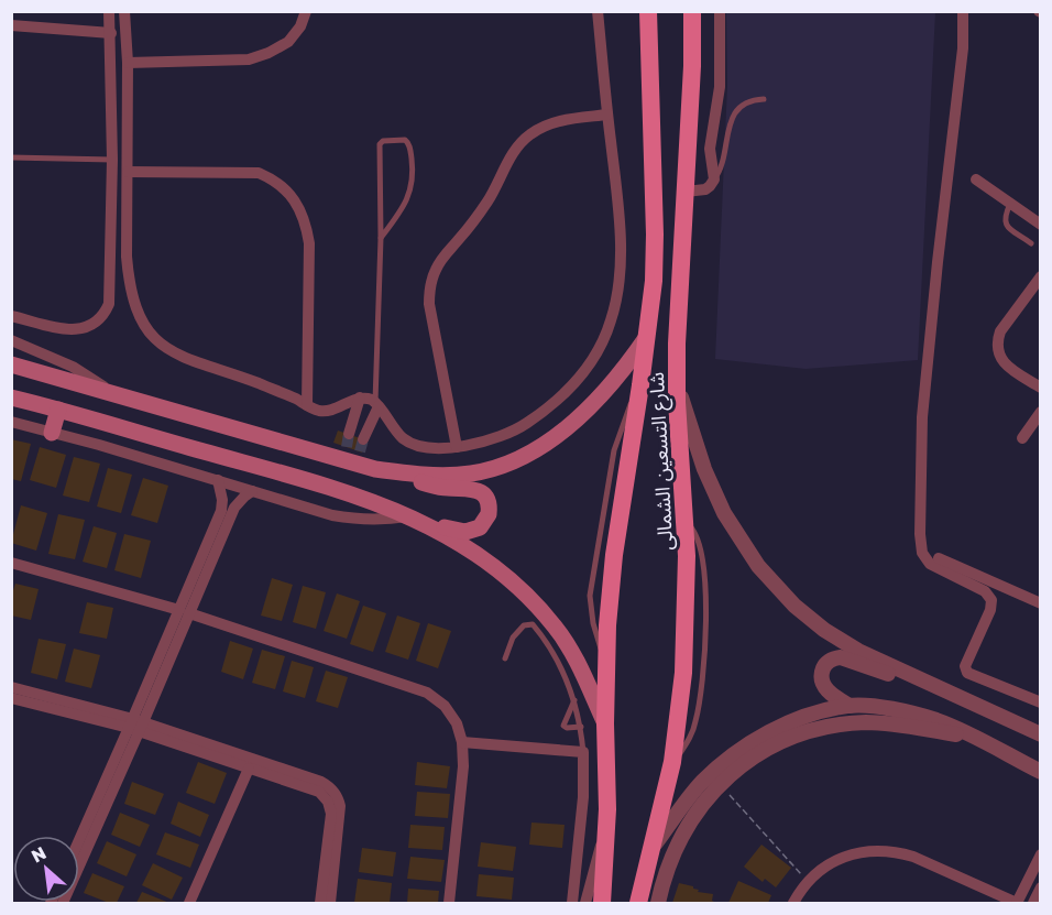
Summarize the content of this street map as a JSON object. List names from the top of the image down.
{
  "streets": {
    "main road": ["شارع التسعين الشمالى"]
  },
  "north": "top left"
}
